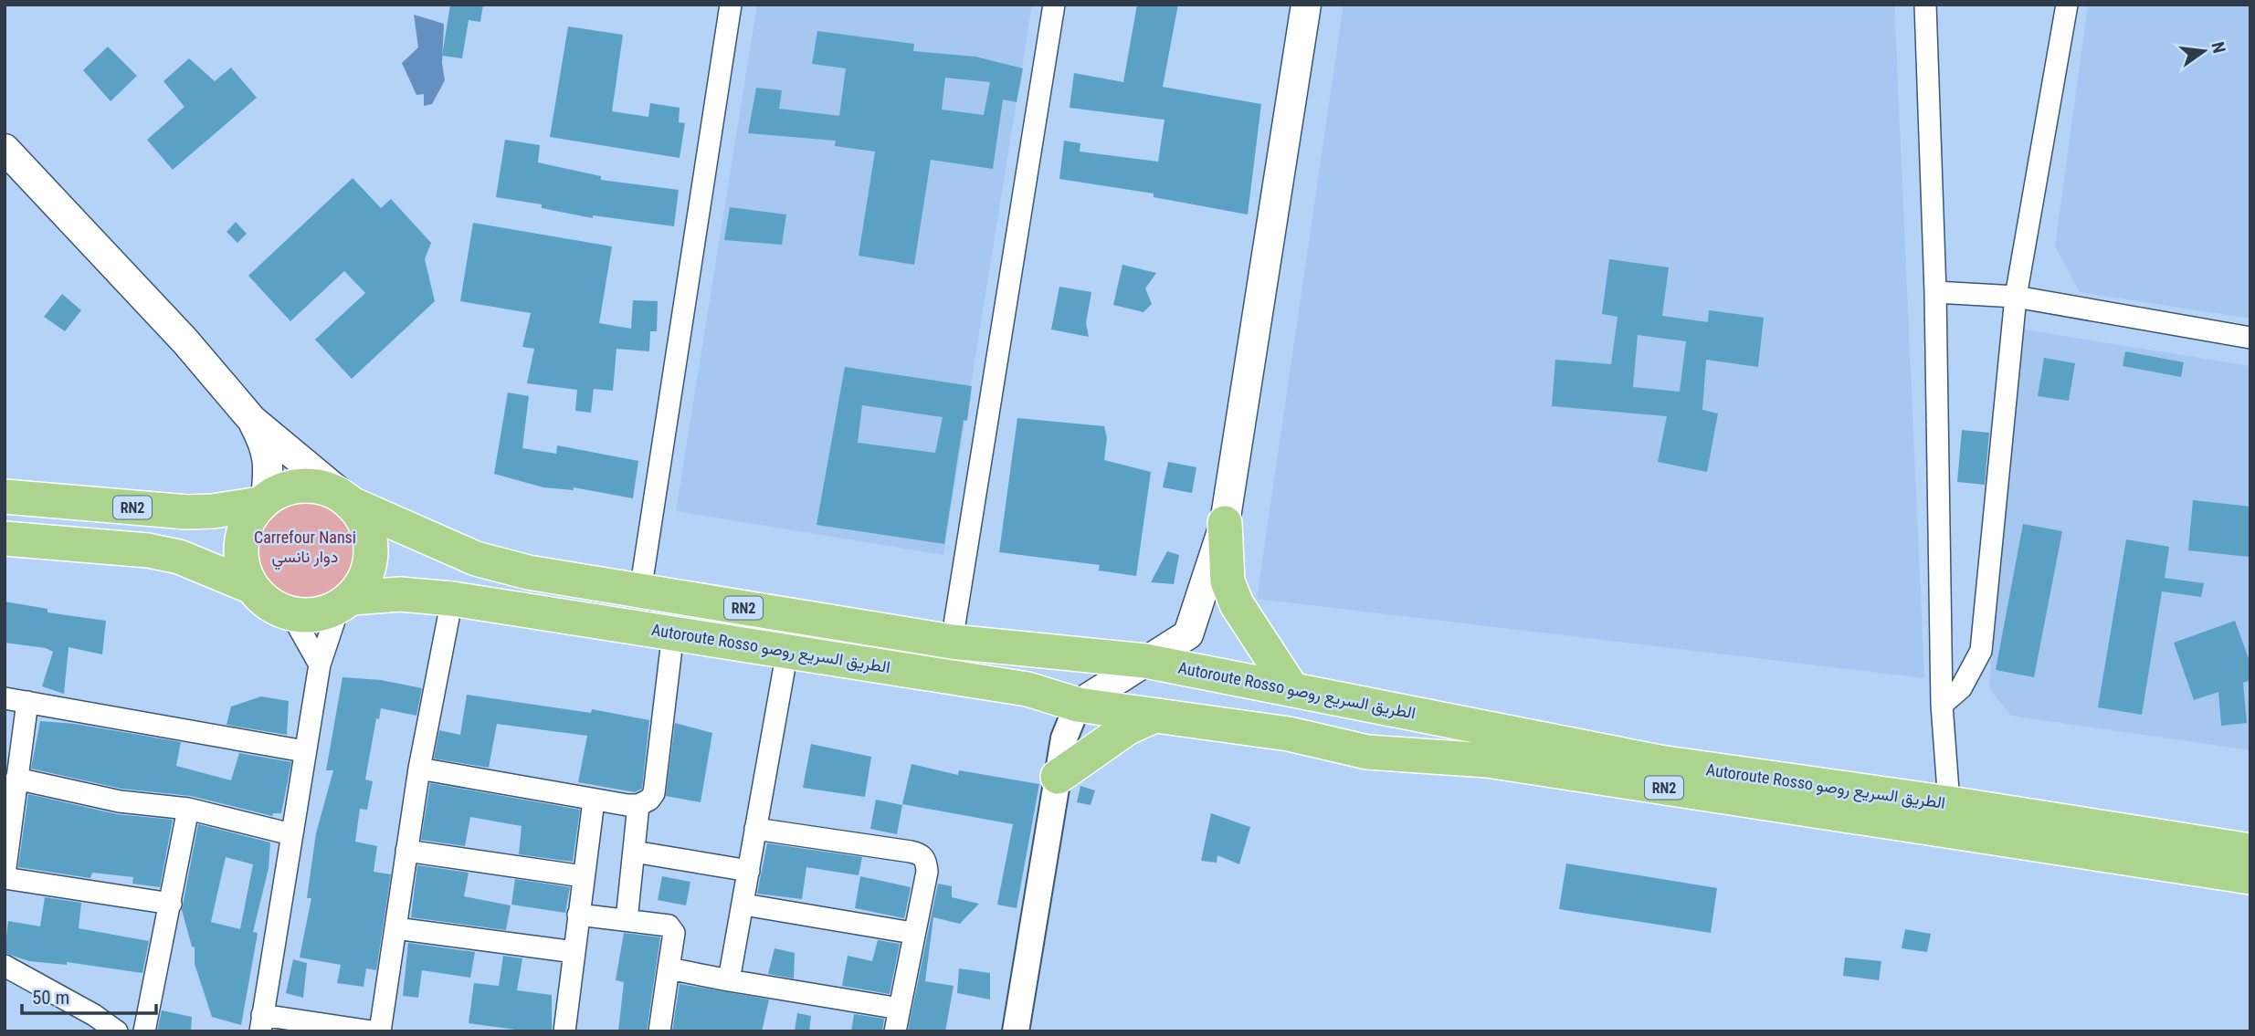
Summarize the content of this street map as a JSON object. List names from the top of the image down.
{
  "streets": {
    "highway": ["RN2", "Autoroute Rosso الطريق السريع روصو"]
  },
  "crossings": [
    ["RN2", "Autoroute Rosso الطريق السريع روصو"]
  ],
  "parks": ["Carrefour Nansi دوار نانسي"],
  "scale_bar": "50 m",
  "north": "right"
}
